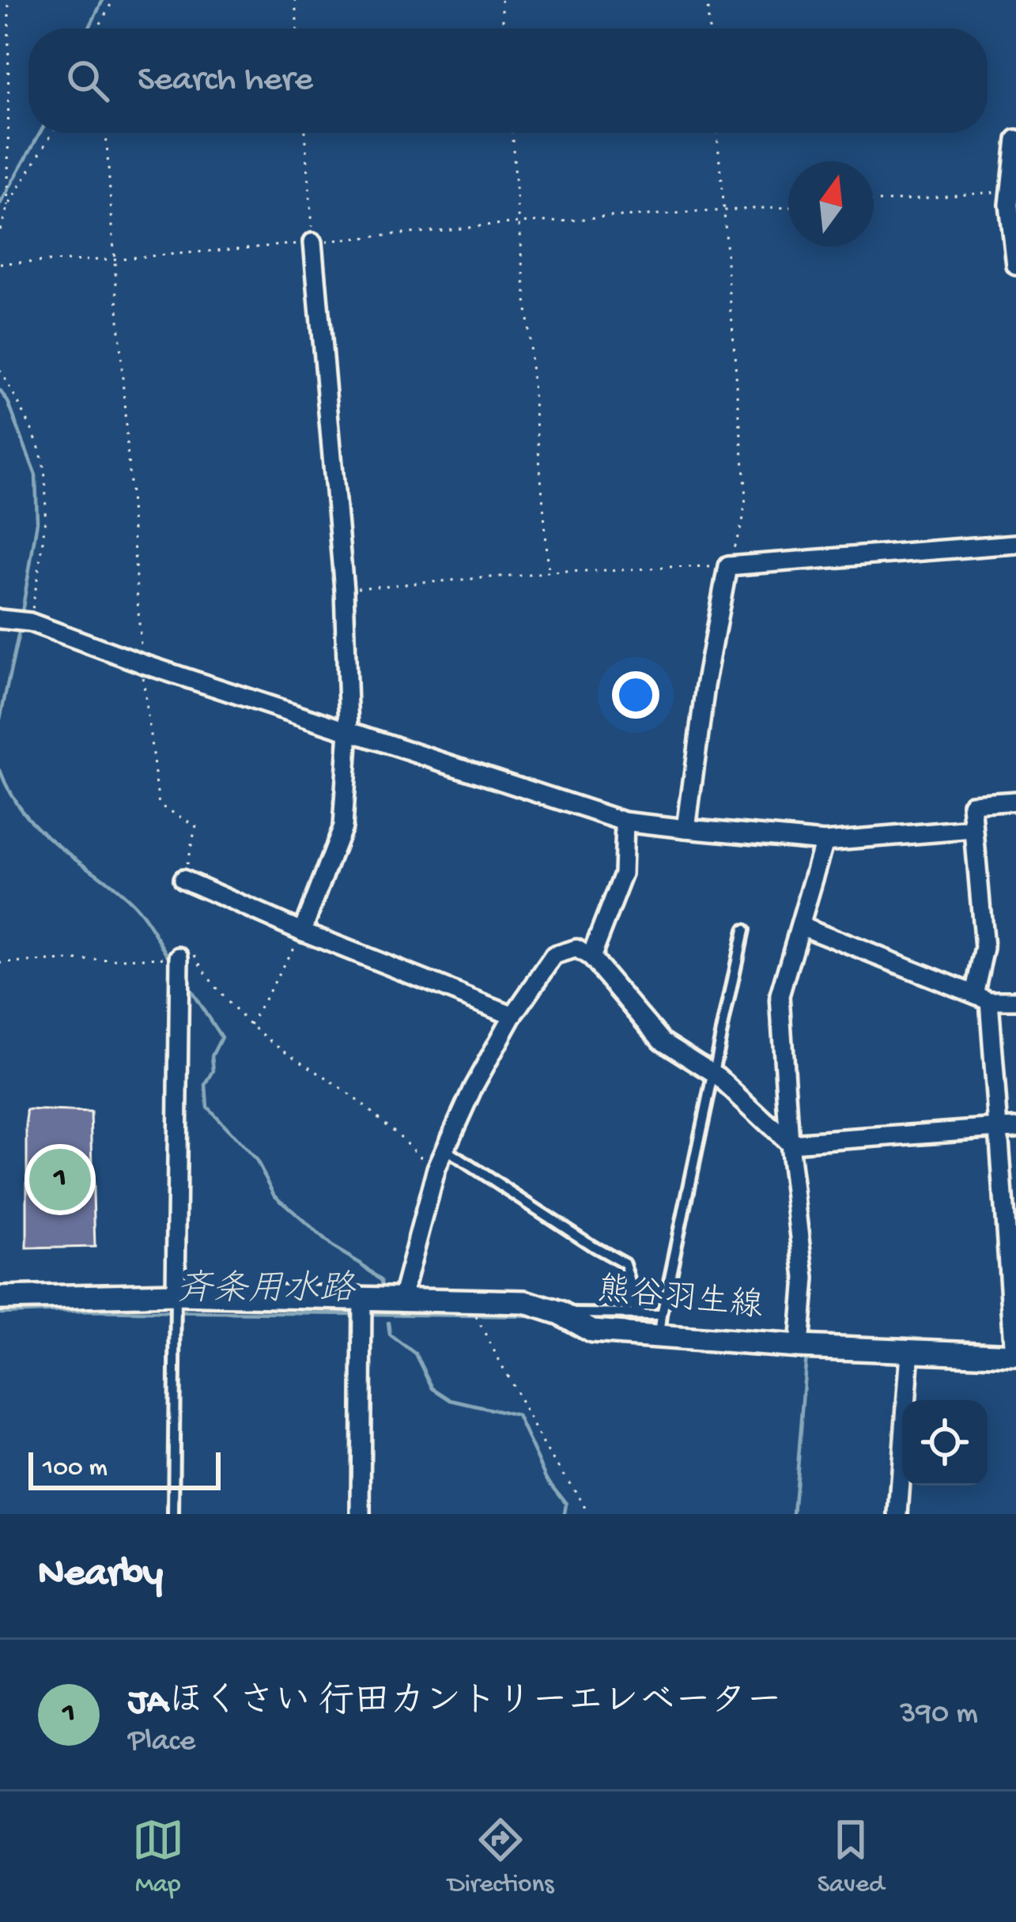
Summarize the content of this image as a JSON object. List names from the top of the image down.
{
  "streets": {
    "main road": ["熊谷羽生線"]
  },
  "water": ["斉条用水路"],
  "scale_bar": "100 m",
  "north": "top",
  "page": {
    "search": "Search here",
    "pins": "1",
    "scale": "100 m",
    "heading": "Nearby",
    "list": [
      {
        "mark": "1",
        "name": "JAほくさい 行田カントリーエレベーター",
        "note": "Place",
        "value": "390 m"
      }
    ],
    "nav": ["Map", "Directions", "Saved"]
  }
}
